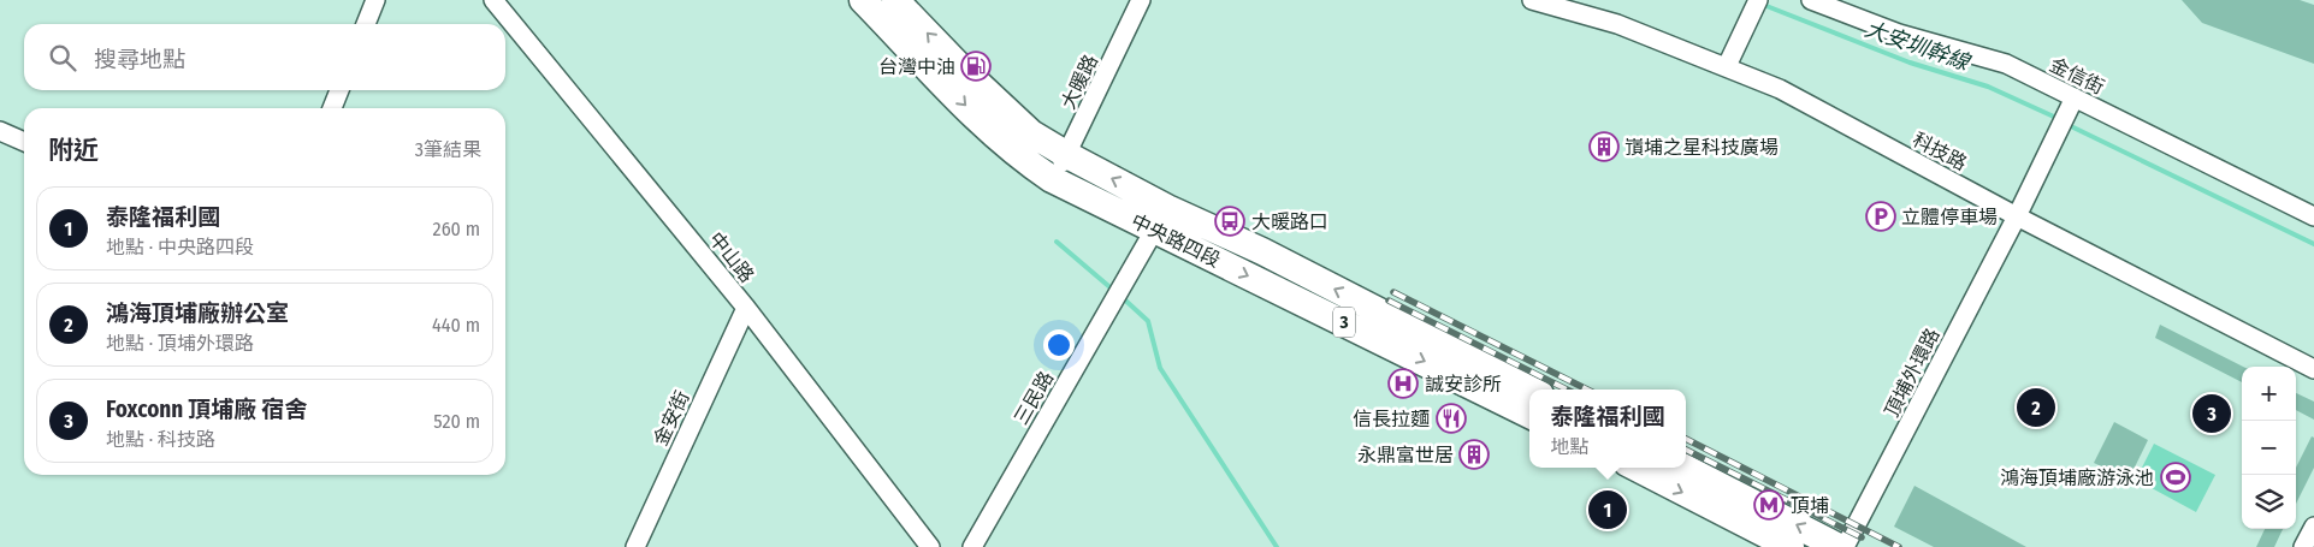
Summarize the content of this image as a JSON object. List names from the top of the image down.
{
  "streets": {
    "main road": ["中央路四段", "3"],
    "street": [
      "金信街",
      "大暖路",
      "科技路",
      "中山路",
      "頂埔外環路",
      "三民路",
      "金安街"
    ]
  },
  "crossings": [
    ["金信街", "頂埔外環路"],
    ["大暖路", "中央路四段"],
    ["科技路", "頂埔外環路"],
    ["中央路四段", "三民路"],
    ["中山路", "金安街"]
  ],
  "water": ["大安圳幹線"],
  "places": {
    "fuel station": ["台灣中油"],
    "building": ["嵿埔之星科技廣場", "永鼎富世居"],
    "parking": ["立體停車場"],
    "bus stop": ["大暖路口"],
    "hospital": ["誠安診所"],
    "restaurant": ["信長拉麵"],
    "sports": ["鴻海頂埔廠游泳池"],
    "metro station": ["頂埔"]
  },
  "page": {
    "search": "搜尋地點",
    "heading": ["附近", "3筆結果"],
    "list": [
      {
        "mark": "1",
        "name": "泰隆福利國",
        "note": "地點 · 中央路四段",
        "value": "260 m"
      },
      {
        "mark": "2",
        "name": "鴻海頂埔廠辦公室",
        "note": "地點 · 頂埔外環路",
        "value": "440 m"
      },
      {
        "mark": "3",
        "name": "Foxconn 頂埔廠 宿舍",
        "note": "地點 · 科技路",
        "value": "520 m"
      }
    ],
    "map_buttons": ["+", "−"],
    "pins": ["2", "3", "1"],
    "popup": ["泰隆福利國", "地點"]
  }
}
